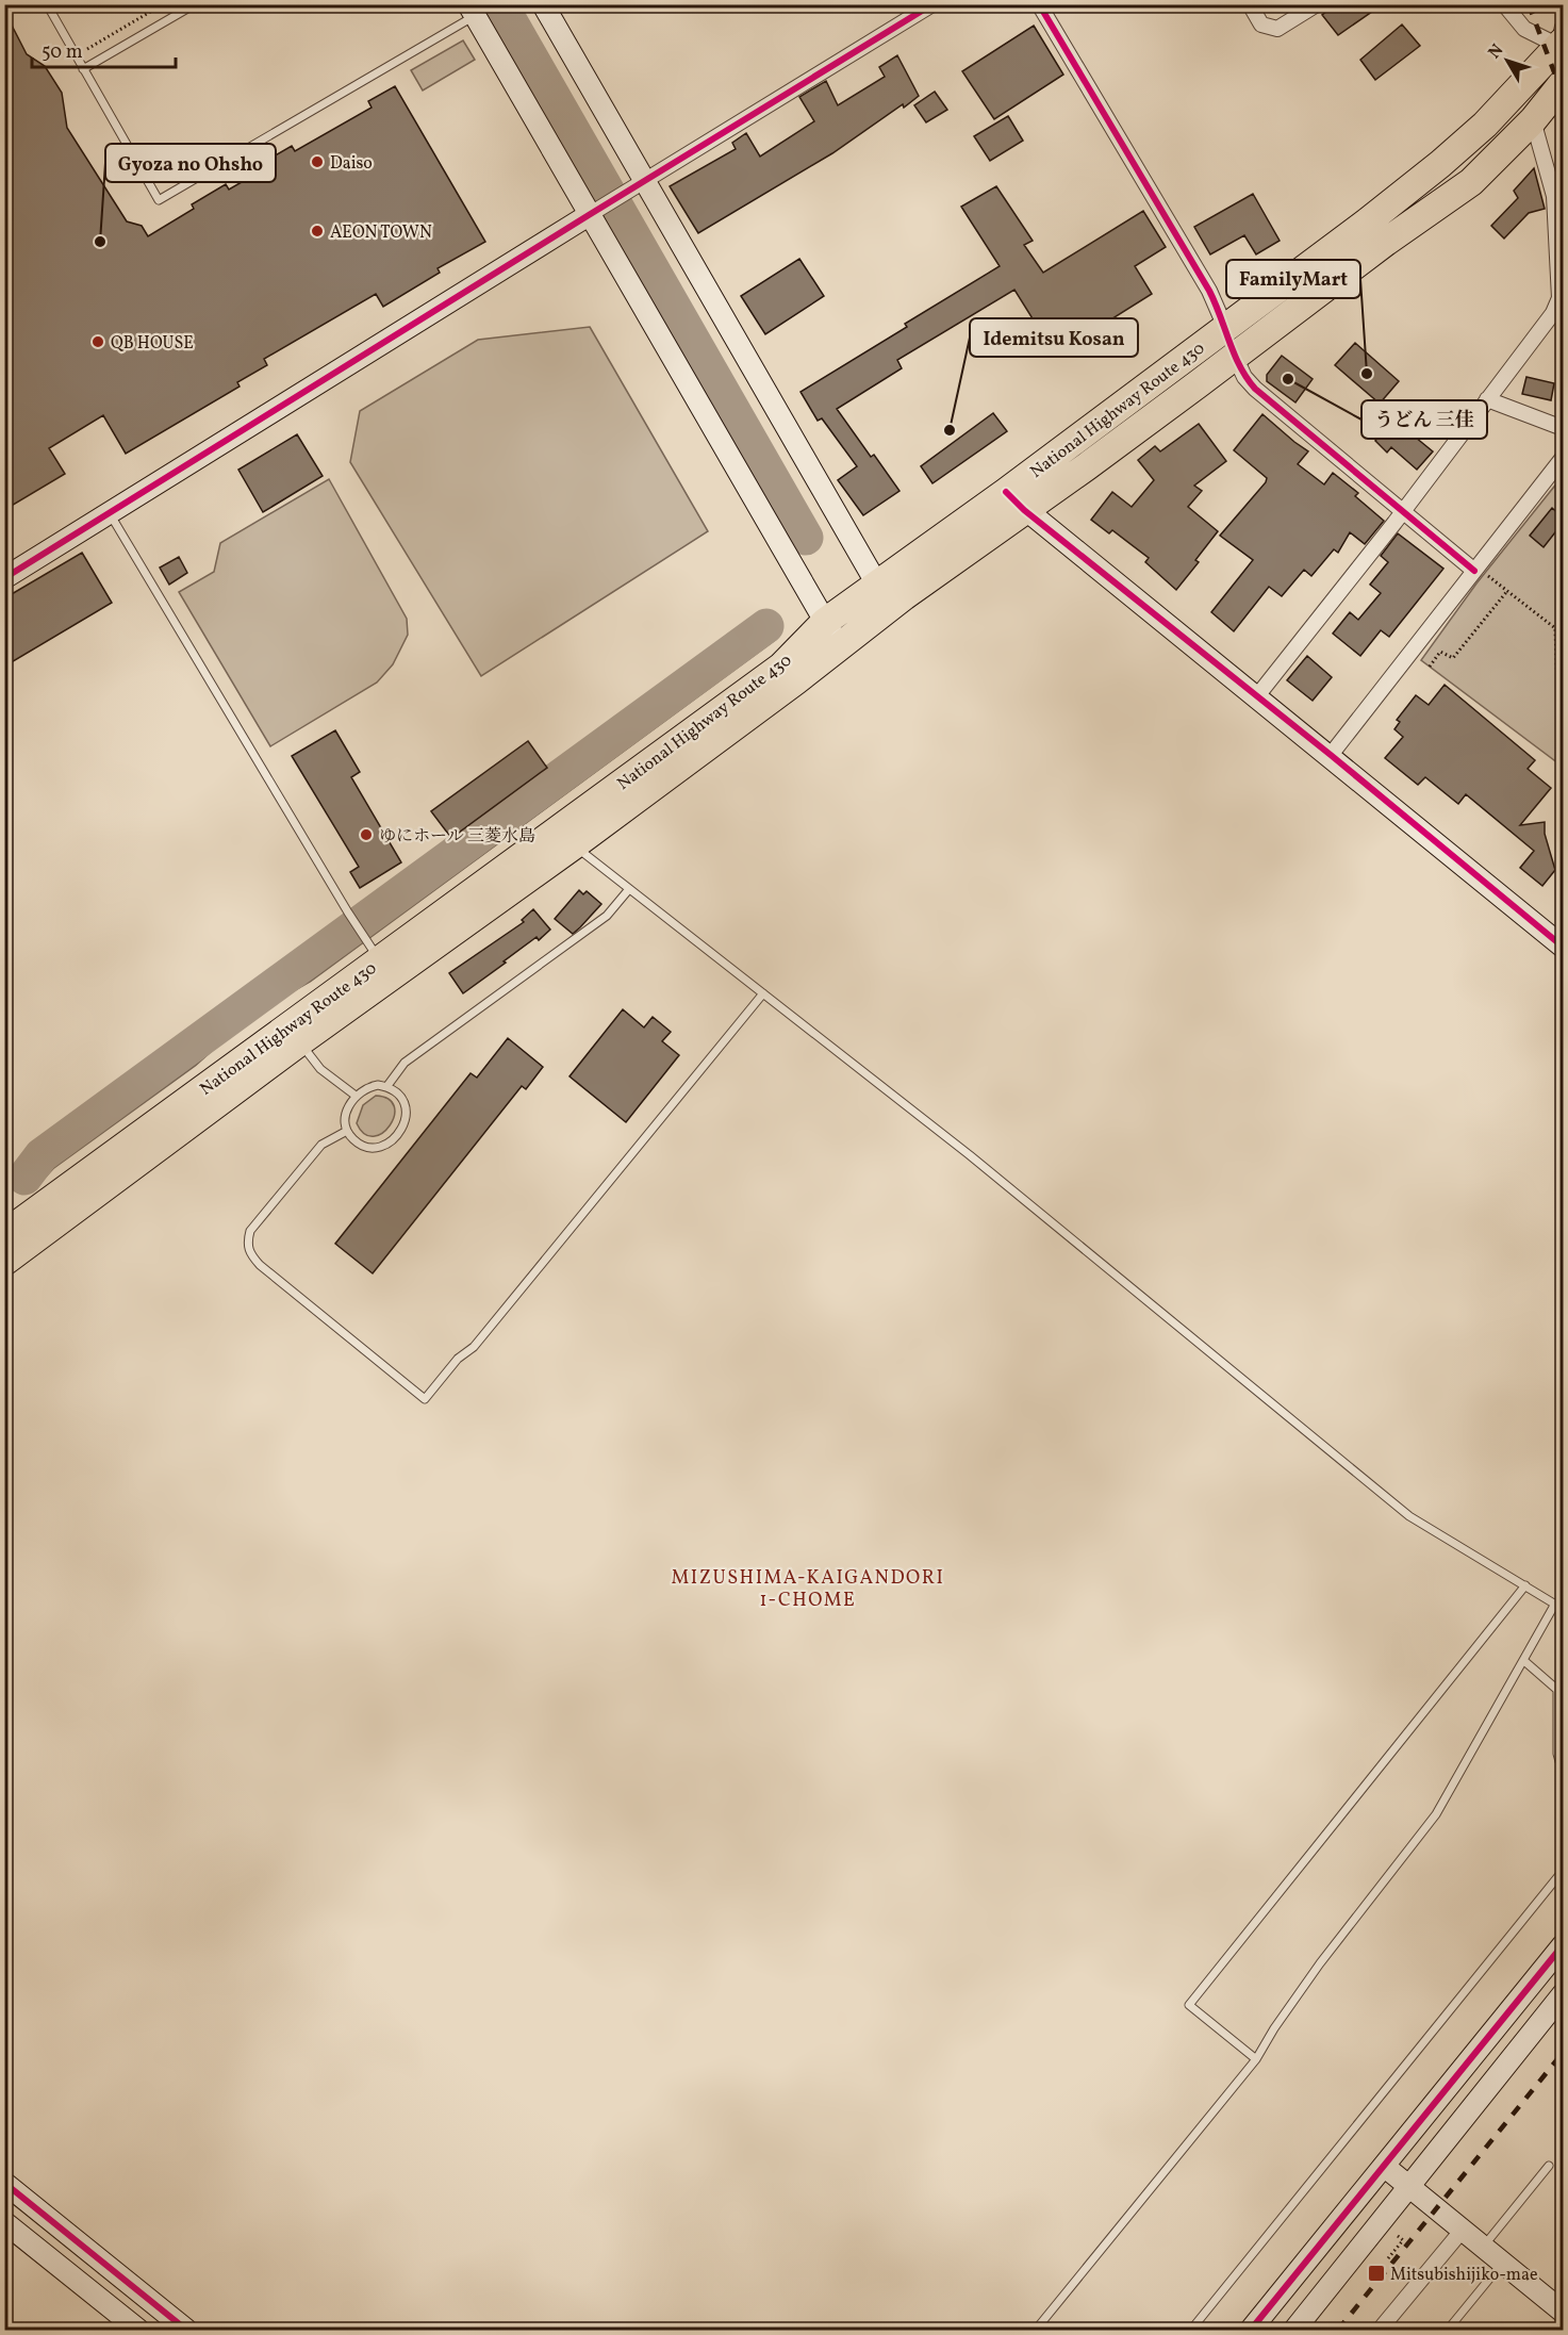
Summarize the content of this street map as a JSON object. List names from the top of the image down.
{
  "streets": {
    "highway": ["National Highway Route 430"]
  },
  "districts": ["MIZUSHIMA-KAIGANDORI 1-CHOME"],
  "places": {
    "other": [
      "Daiso",
      "AEON TOWN",
      "Gyoza no Ohsho",
      "QB HOUSE",
      "FamilyMart",
      "うどん 三佳",
      "Idemitsu Kosan",
      "ゆにホール 三菱水島"
    ],
    "transit": ["Mitsubishijiko-mae"]
  },
  "scale_bar": "50 m",
  "north": "top left"
}
